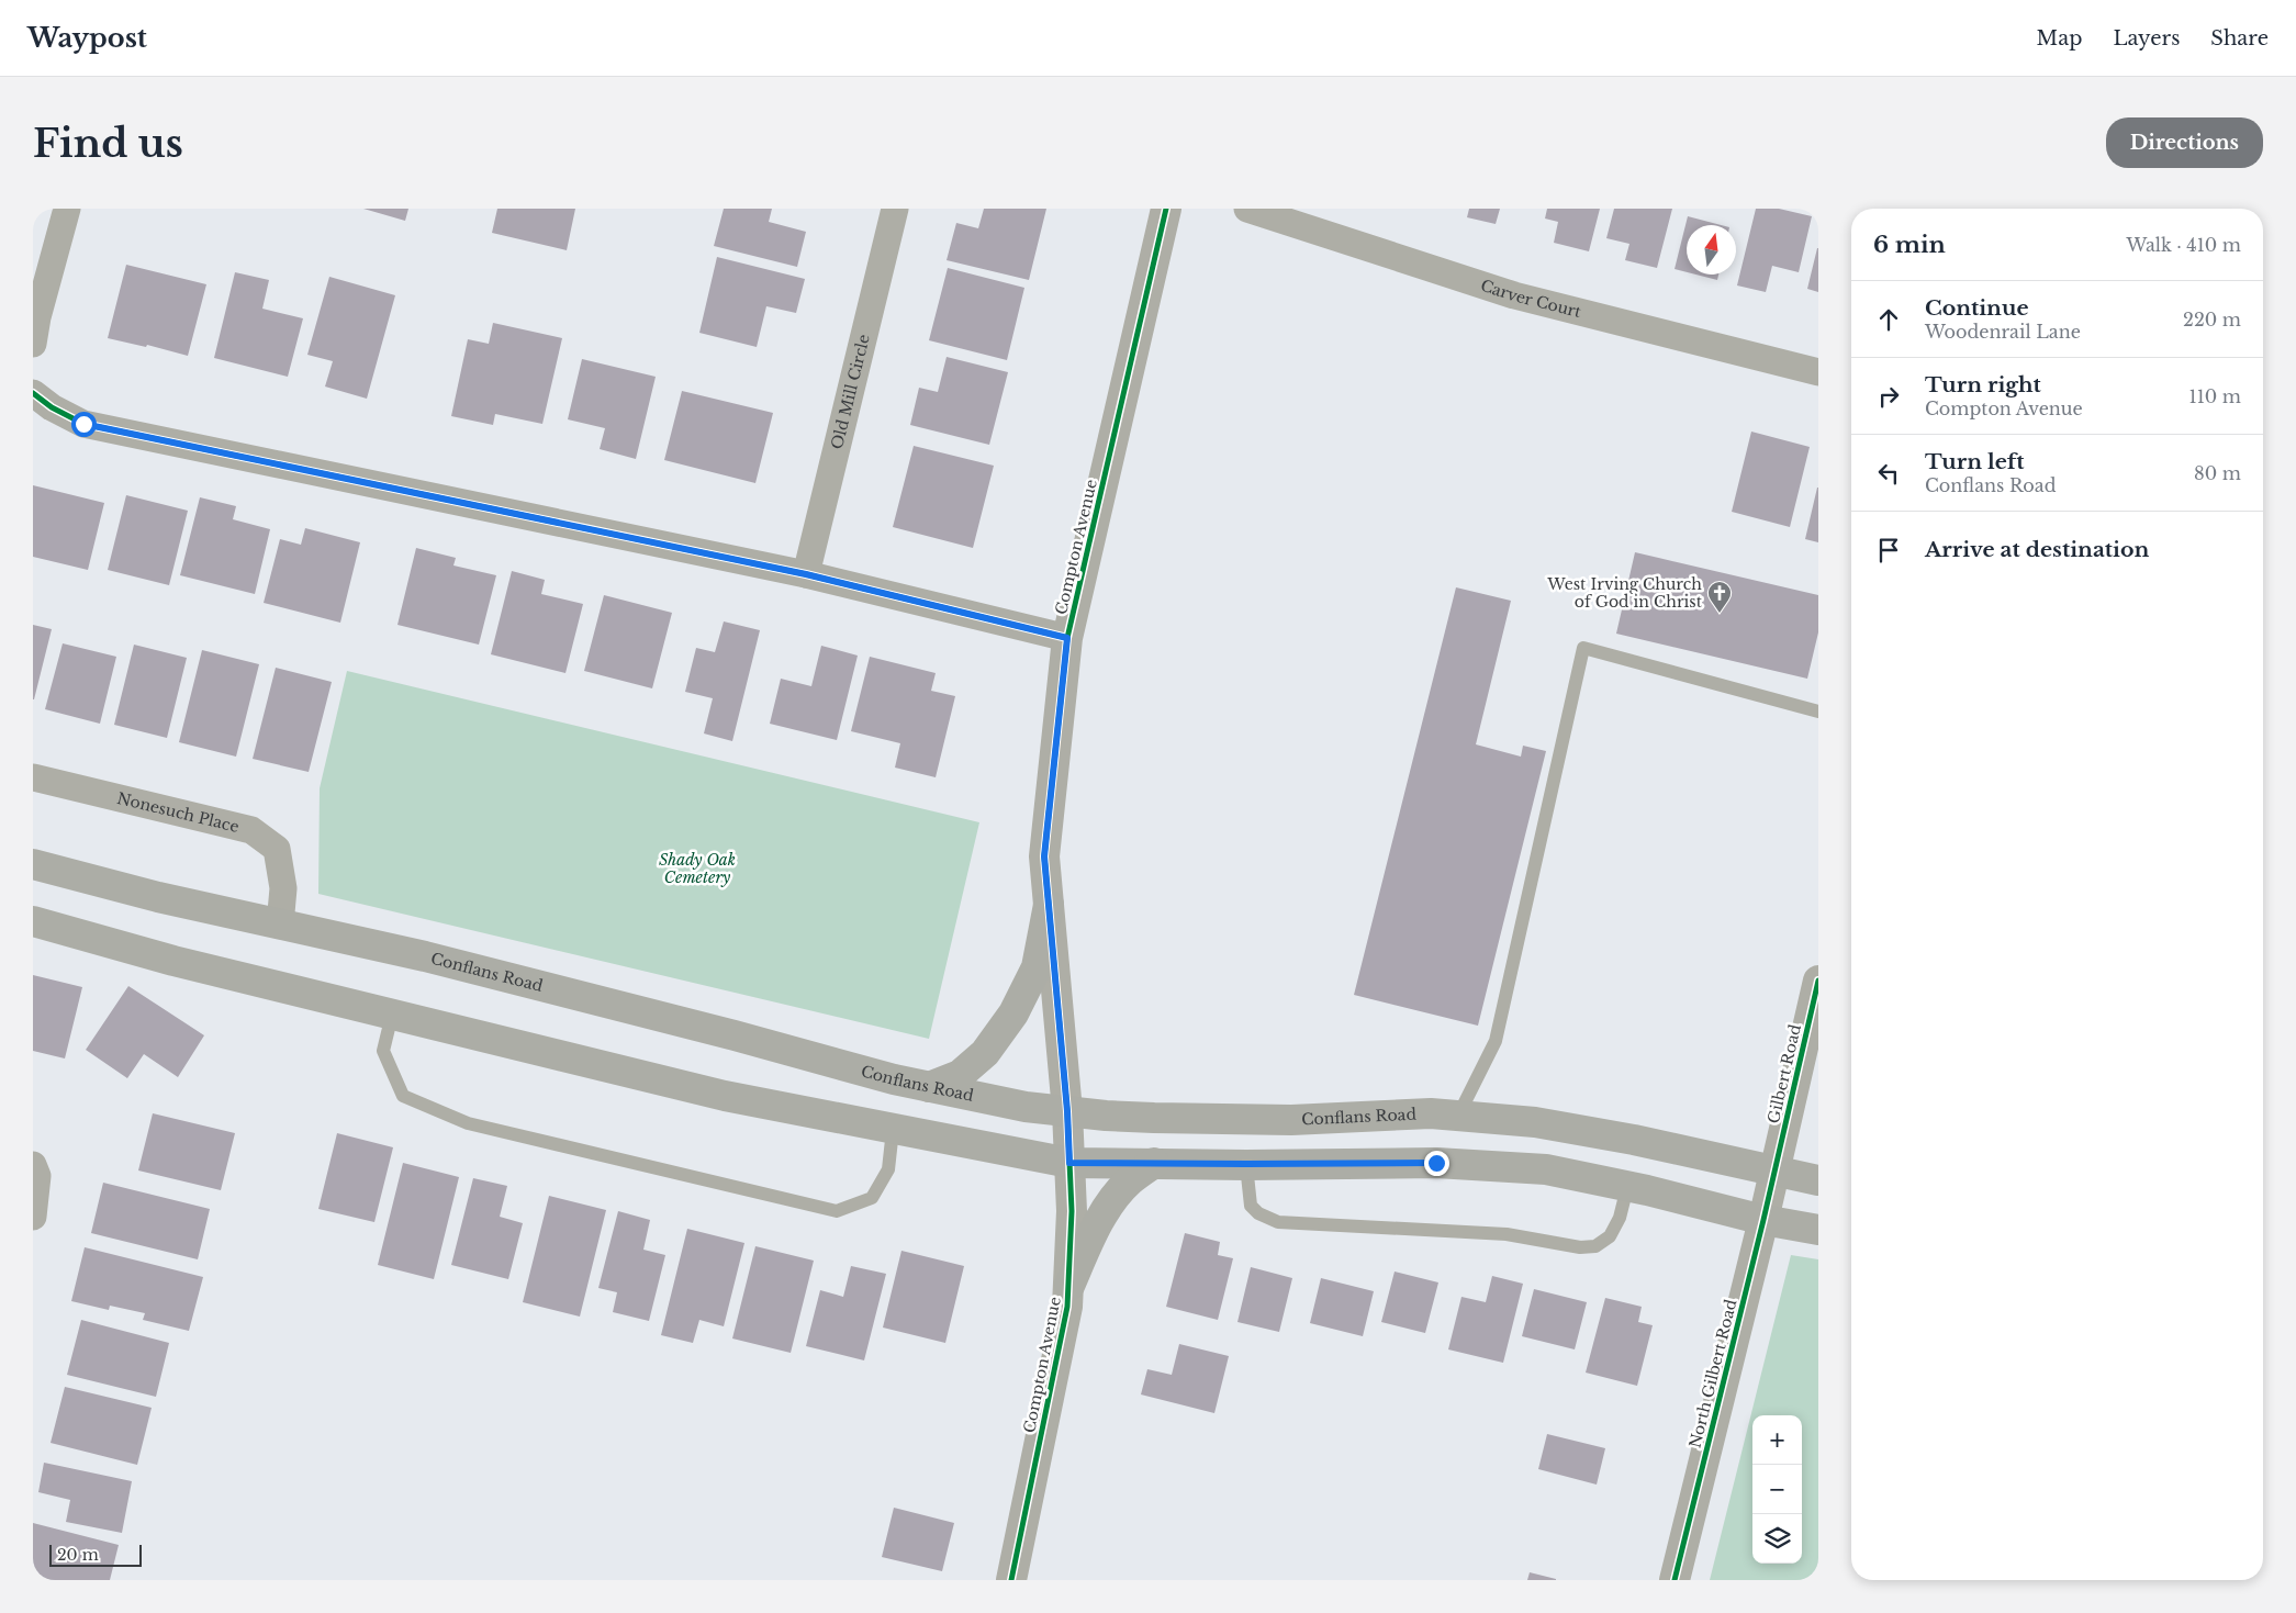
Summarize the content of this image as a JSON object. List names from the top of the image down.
{
  "streets": {
    "main road": ["Conflans Road"],
    "street": [
      "Carver Court",
      "Old Mill Circle",
      "Compton Avenue",
      "Nonesuch Place",
      "Gilbert Road",
      "North Gilbert Road"
    ]
  },
  "crossings": [
    ["Compton Avenue", "Conflans Road"],
    ["Nonesuch Place", "Conflans Road"],
    ["Conflans Road", "Gilbert Road"],
    ["Conflans Road", "North Gilbert Road"],
    ["Gilbert Road", "North Gilbert Road"]
  ],
  "parks": ["Shady Oak Cemetery"],
  "places": {
    "church": ["West Irving Church of God in Christ"]
  },
  "scale_bar": "20 m",
  "north": "top",
  "page": {
    "header": "Waypost",
    "nav": ["Map", "Layers", "Share"],
    "buttons": "Directions",
    "title": "Find us",
    "heading": ["6 min", "Walk · 410 m"],
    "list": [
      ["Continue", "Woodenrail Lane", "220 m"],
      ["Turn right", "Compton Avenue", "110 m"],
      ["Turn left", "Conflans Road", "80 m"],
      "Arrive at destination"
    ],
    "map_buttons": ["+", "−"],
    "scale": "20 m"
  }
}
